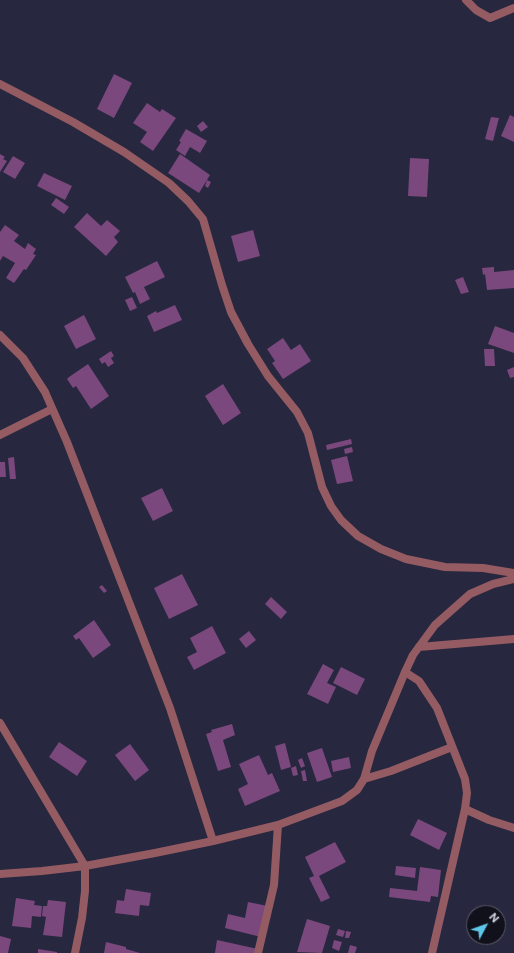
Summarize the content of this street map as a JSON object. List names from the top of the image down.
{
  "north": "top right"
}
